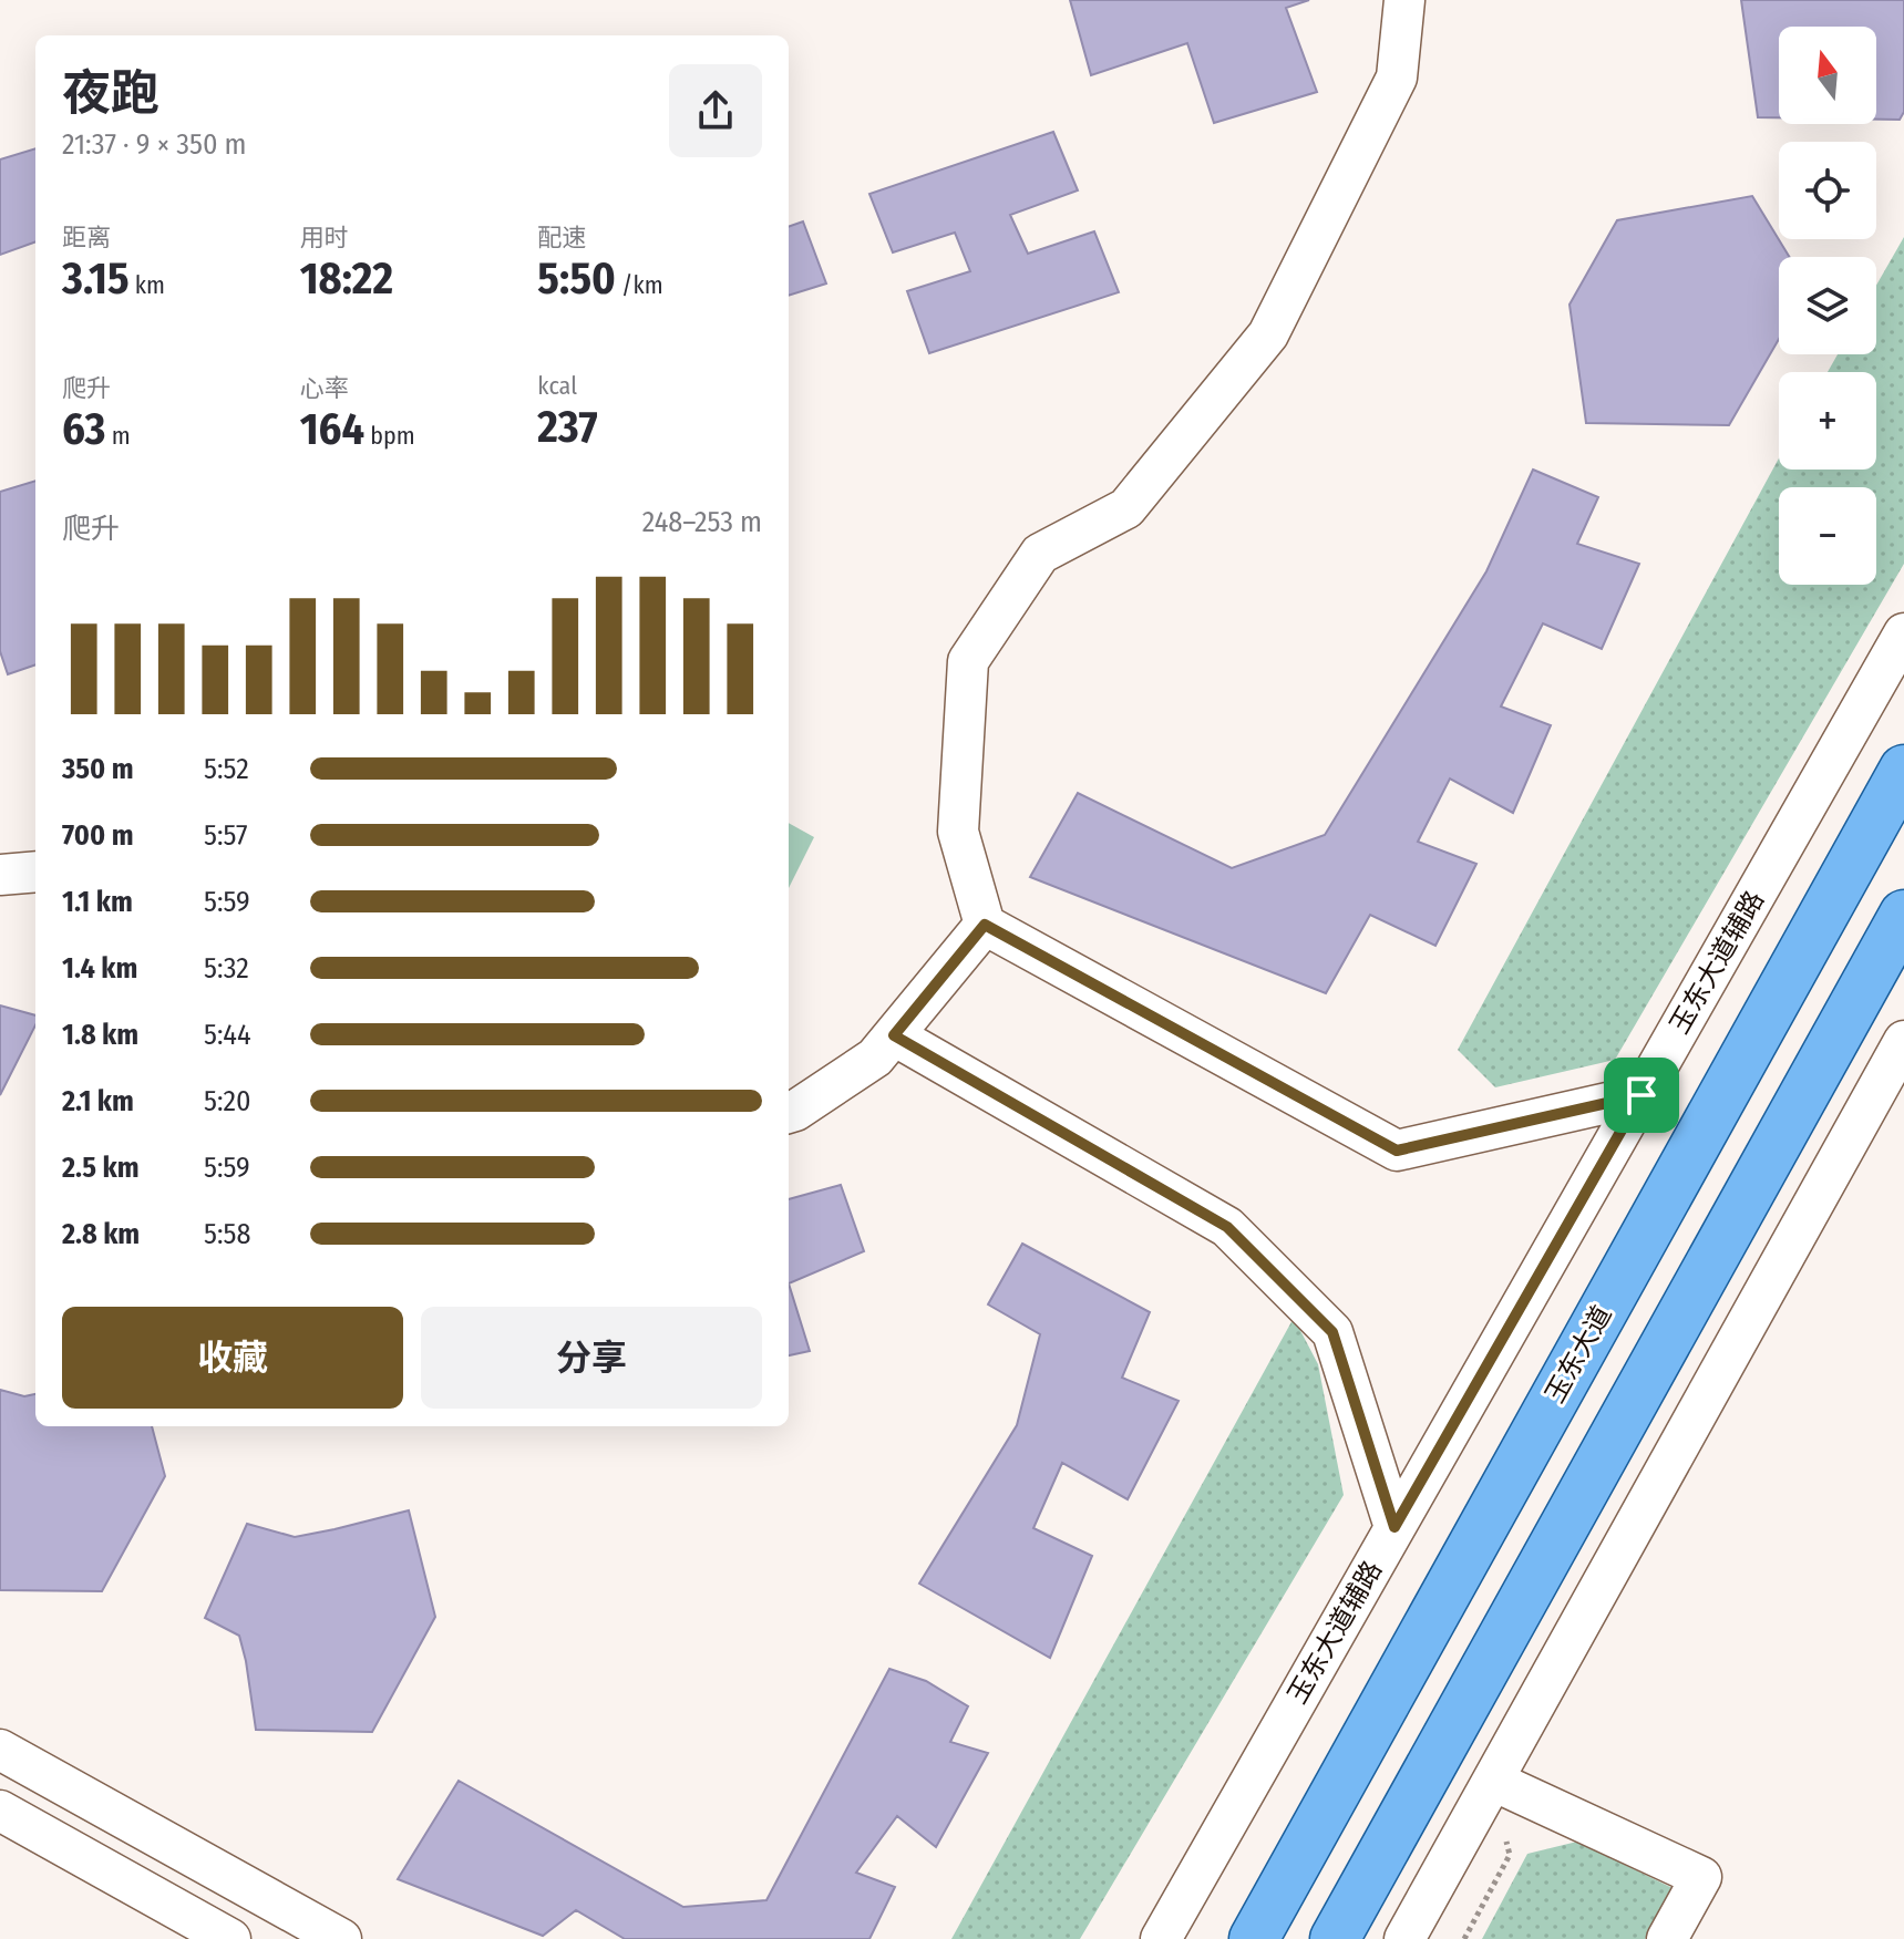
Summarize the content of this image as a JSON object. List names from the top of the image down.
{
  "streets": {
    "main road": ["玉东大道"],
    "street": ["玉东大道辅路"]
  },
  "north": "top",
  "page": {
    "map_buttons": ["+", "−"],
    "heading": ["夜跑", "21:37 · 9 × 350 m"],
    "stats": [
      ["距离", "3.15 km"],
      ["用时", "18:22"],
      ["配速", "5:50 /km"],
      ["爬升", "63 m"],
      ["心率", "164 bpm"],
      ["kcal", "237"]
    ],
    "chart": ["爬升", "248–253 m"],
    "list": [
      {
        "name": "350 m",
        "note": "5:52"
      },
      {
        "name": "700 m",
        "note": "5:57"
      },
      {
        "name": "1.1 km",
        "note": "5:59"
      },
      {
        "name": "1.4 km",
        "note": "5:32"
      },
      {
        "name": "1.8 km",
        "note": "5:44"
      },
      {
        "name": "2.1 km",
        "note": "5:20"
      },
      {
        "name": "2.5 km",
        "note": "5:59"
      },
      {
        "name": "2.8 km",
        "note": "5:58"
      }
    ],
    "buttons": ["收藏", "分享"]
  }
}
